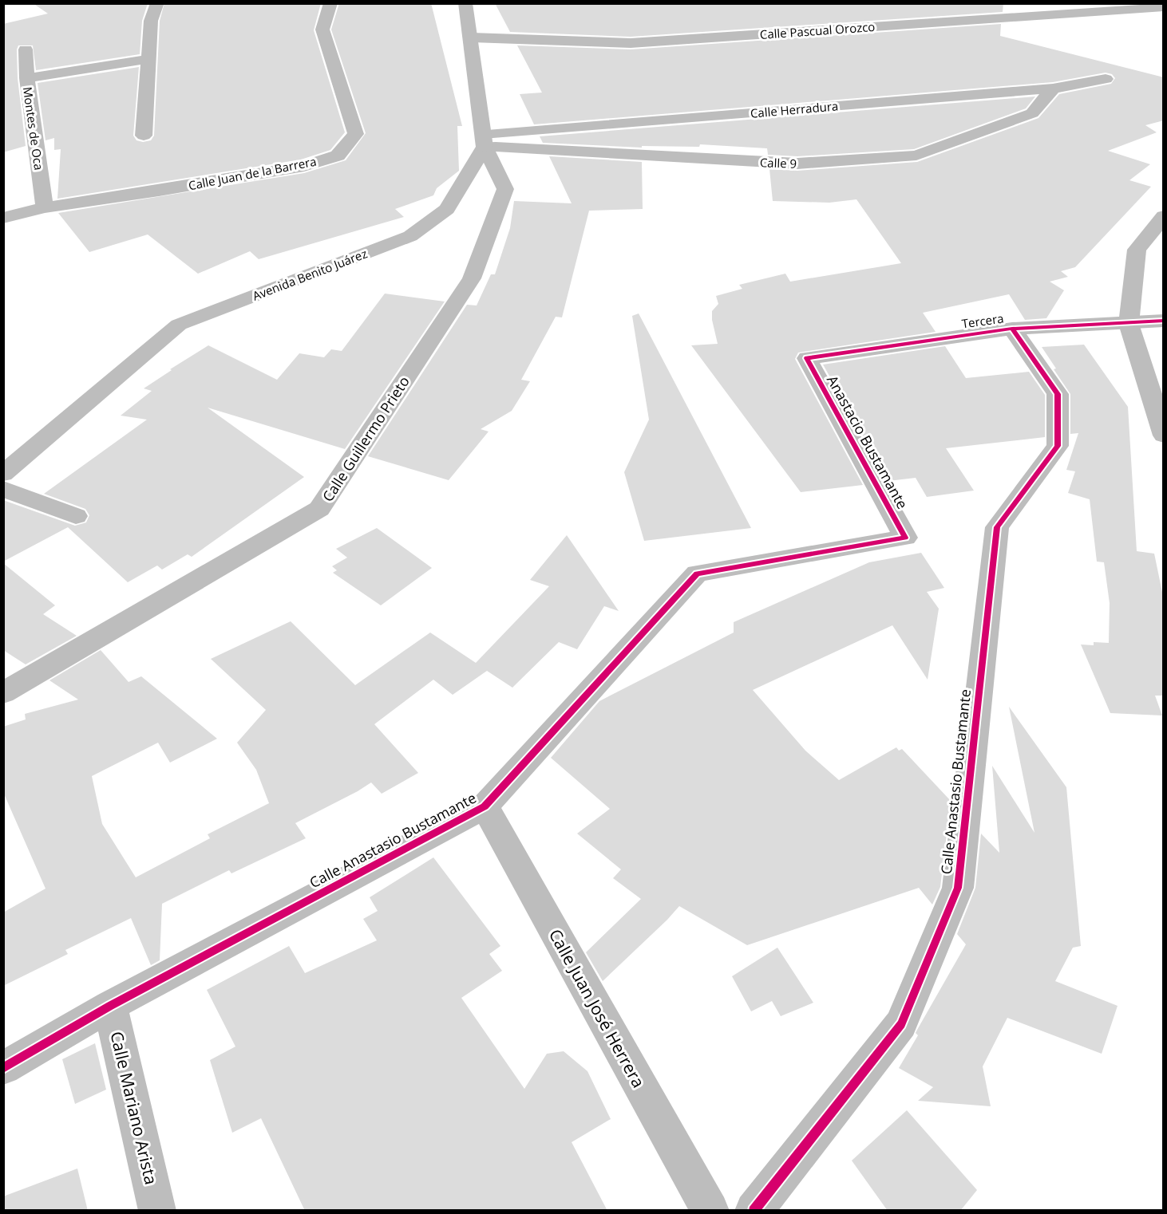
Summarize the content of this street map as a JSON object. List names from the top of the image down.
{
  "streets": {
    "street": [
      "Calle Pascual Orozco",
      "Calle Herradura",
      "Montes de Oca",
      "Calle 9",
      "Calle Juan de la Barrera",
      "Avenida Benito Juárez",
      "Tercera",
      "Calle Guillermo Prieto",
      "Anastacio Bustamante",
      "Calle Anastasio Bustamante",
      "Calle Juan José Herrera",
      "Calle Mariano Arista"
    ]
  },
  "crossings": [
    ["Calle Herradura", "Calle 9"],
    ["Calle Herradura", "Avenida Benito Juárez"],
    ["Calle Herradura", "Calle Guillermo Prieto"],
    ["Montes de Oca", "Calle Juan de la Barrera"],
    ["Calle 9", "Avenida Benito Juárez"],
    ["Calle 9", "Calle Guillermo Prieto"],
    ["Avenida Benito Juárez", "Calle Guillermo Prieto"],
    ["Tercera", "Anastacio Bustamante"],
    ["Tercera", "Calle Anastasio Bustamante"],
    ["Anastacio Bustamante", "Calle Anastasio Bustamante"],
    ["Calle Anastasio Bustamante", "Calle Juan José Herrera"],
    ["Calle Anastasio Bustamante", "Calle Mariano Arista"]
  ]
}
